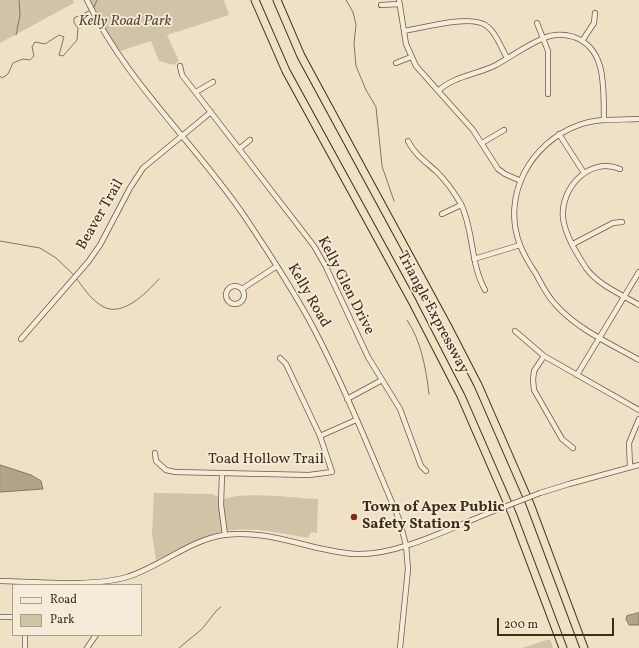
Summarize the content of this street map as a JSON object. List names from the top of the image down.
{
  "streets": {
    "highway": ["Triangle Expressway"],
    "street": [
      "Beaver Trail",
      "Kelly Glen Drive",
      "Kelly Road",
      "Toad Hollow Trail"
    ]
  },
  "crossings": [
    ["Beaver Trail", "Kelly Glen Drive"],
    ["Beaver Trail", "Kelly Road"]
  ],
  "parks": ["Kelly Road Park"],
  "places": ["Town of Apex Public Safety Station 5"],
  "legend": ["Road", "Park"],
  "scale_bar": "200 m"
}
